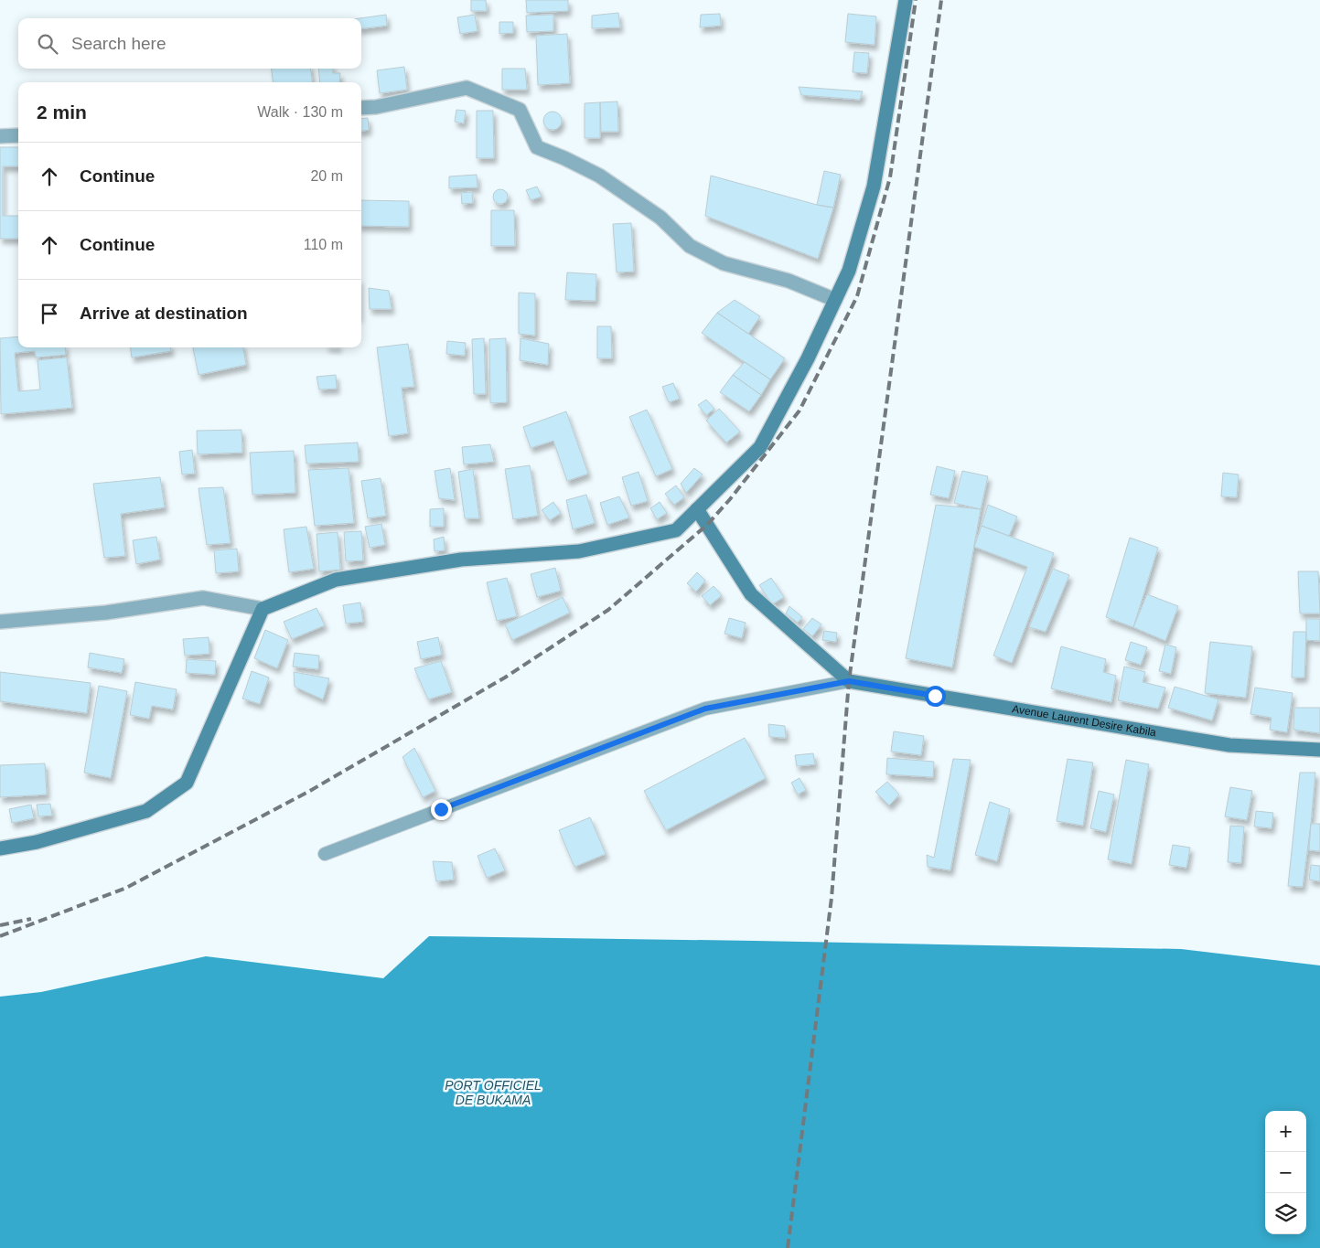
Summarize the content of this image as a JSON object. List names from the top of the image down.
{
  "streets": {
    "street": ["Avenue Laurent Desire Kabila"]
  },
  "water": ["PORT OFFICIEL DE BUKAMA"],
  "page": {
    "search": "Search here",
    "heading": ["2 min", "Walk · 130 m"],
    "list": [
      ["Continue", "20 m"],
      ["Continue", "110 m"],
      "Arrive at destination"
    ],
    "map_buttons": ["+", "−"]
  }
}
